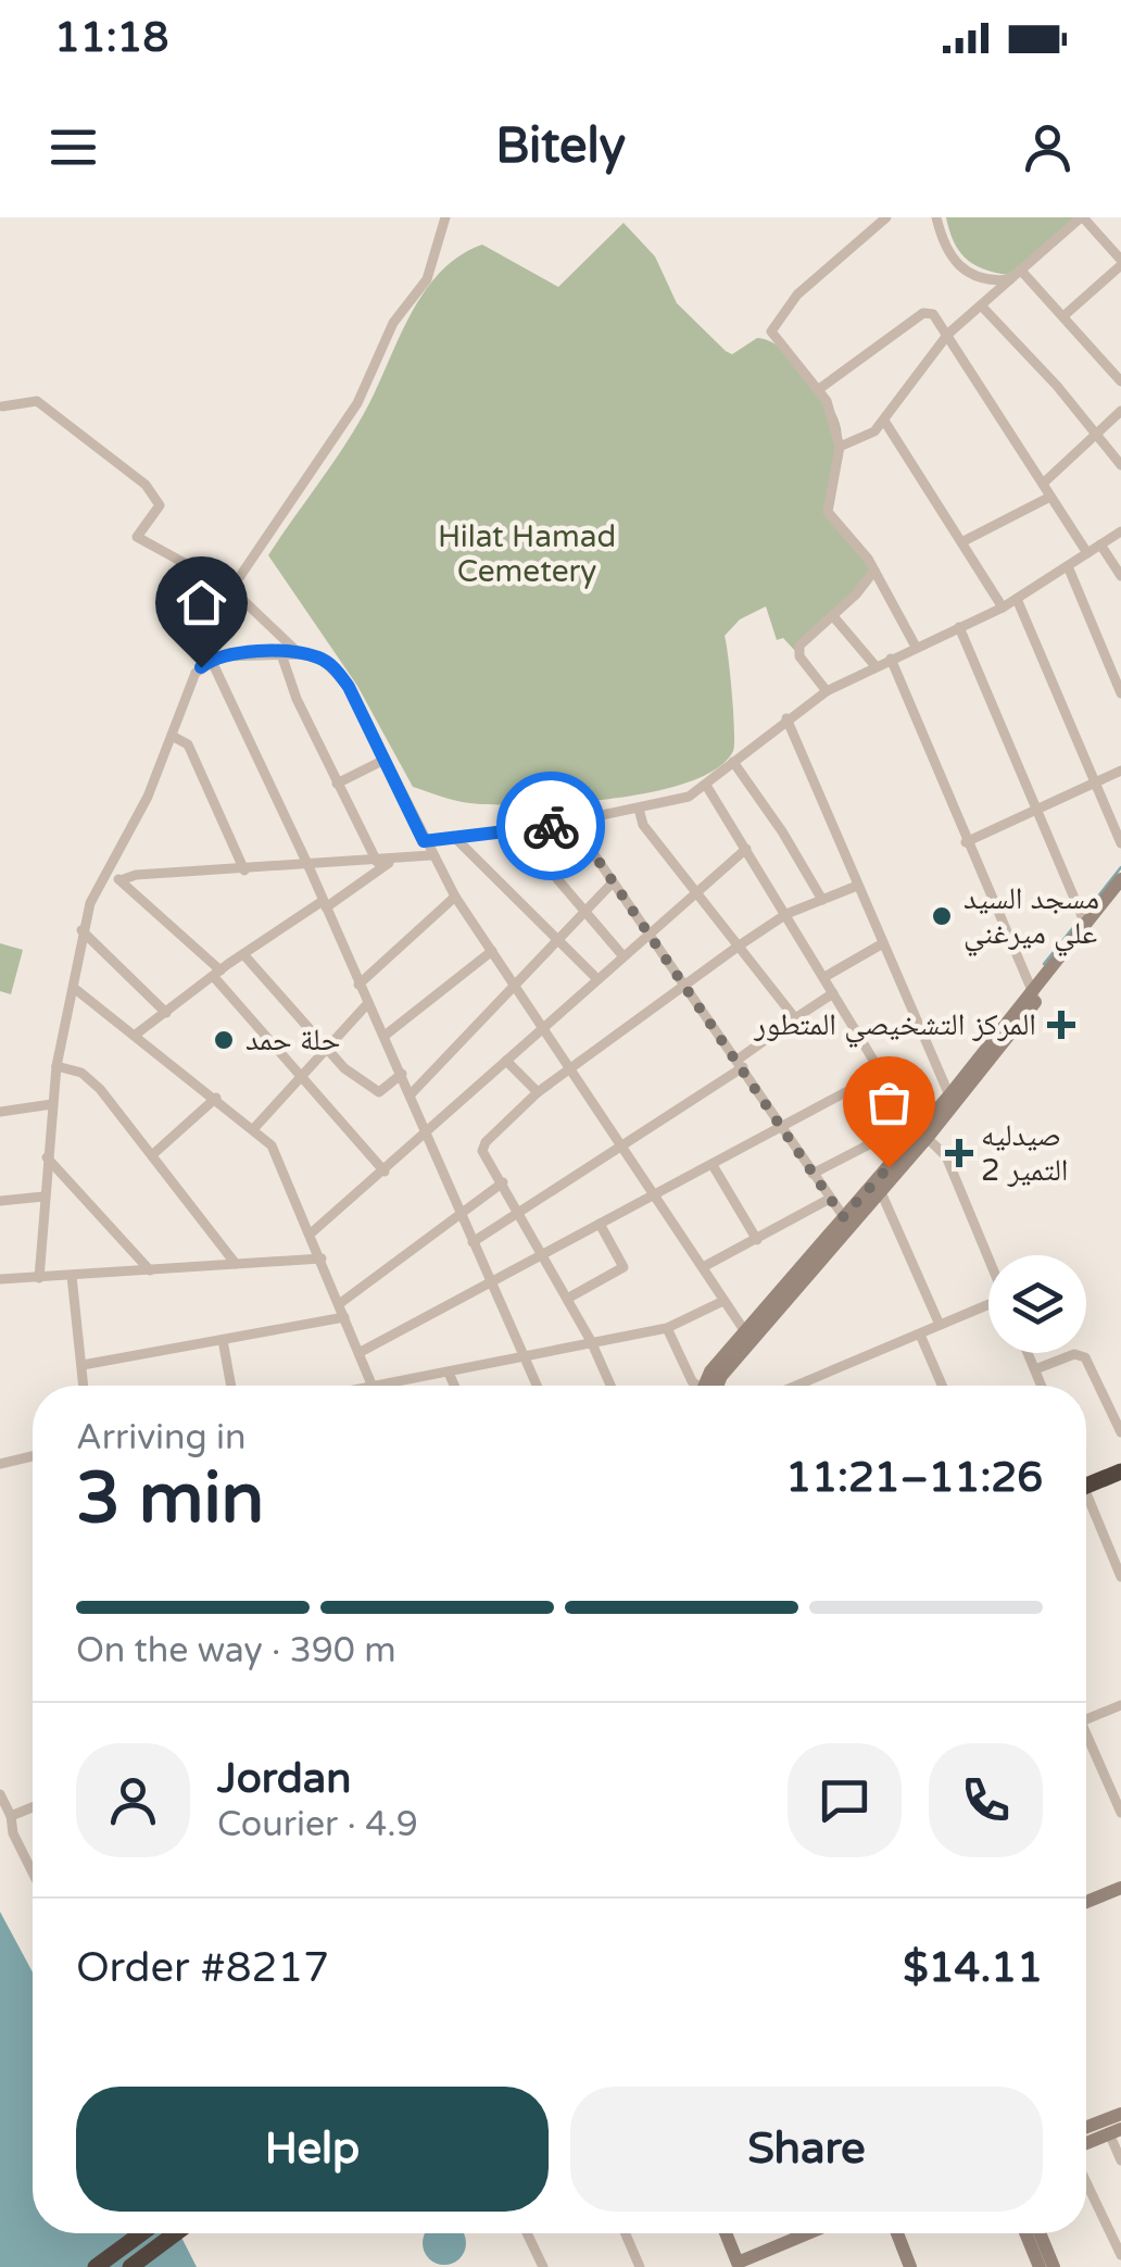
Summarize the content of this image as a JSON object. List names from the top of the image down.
{
  "parks": ["Hilat Hamad Cemetery"],
  "places": {
    "other": ["مسجد السيد علي ميرغني", "حلة حمد"],
    "health": ["المركز التشخيصي المتطور", "صيدليه التمير 2"]
  },
  "page": {
    "status": "11:18",
    "header": "Bitely",
    "heading": ["3 min", "Arriving in", "11:21–11:26"],
    "panel": [
      "Jordan",
      "Courier · 4.9",
      "Order #8217",
      "$14.11"
    ],
    "bar": "On the way · 390 m",
    "buttons": ["Help", "Share"]
  }
}
